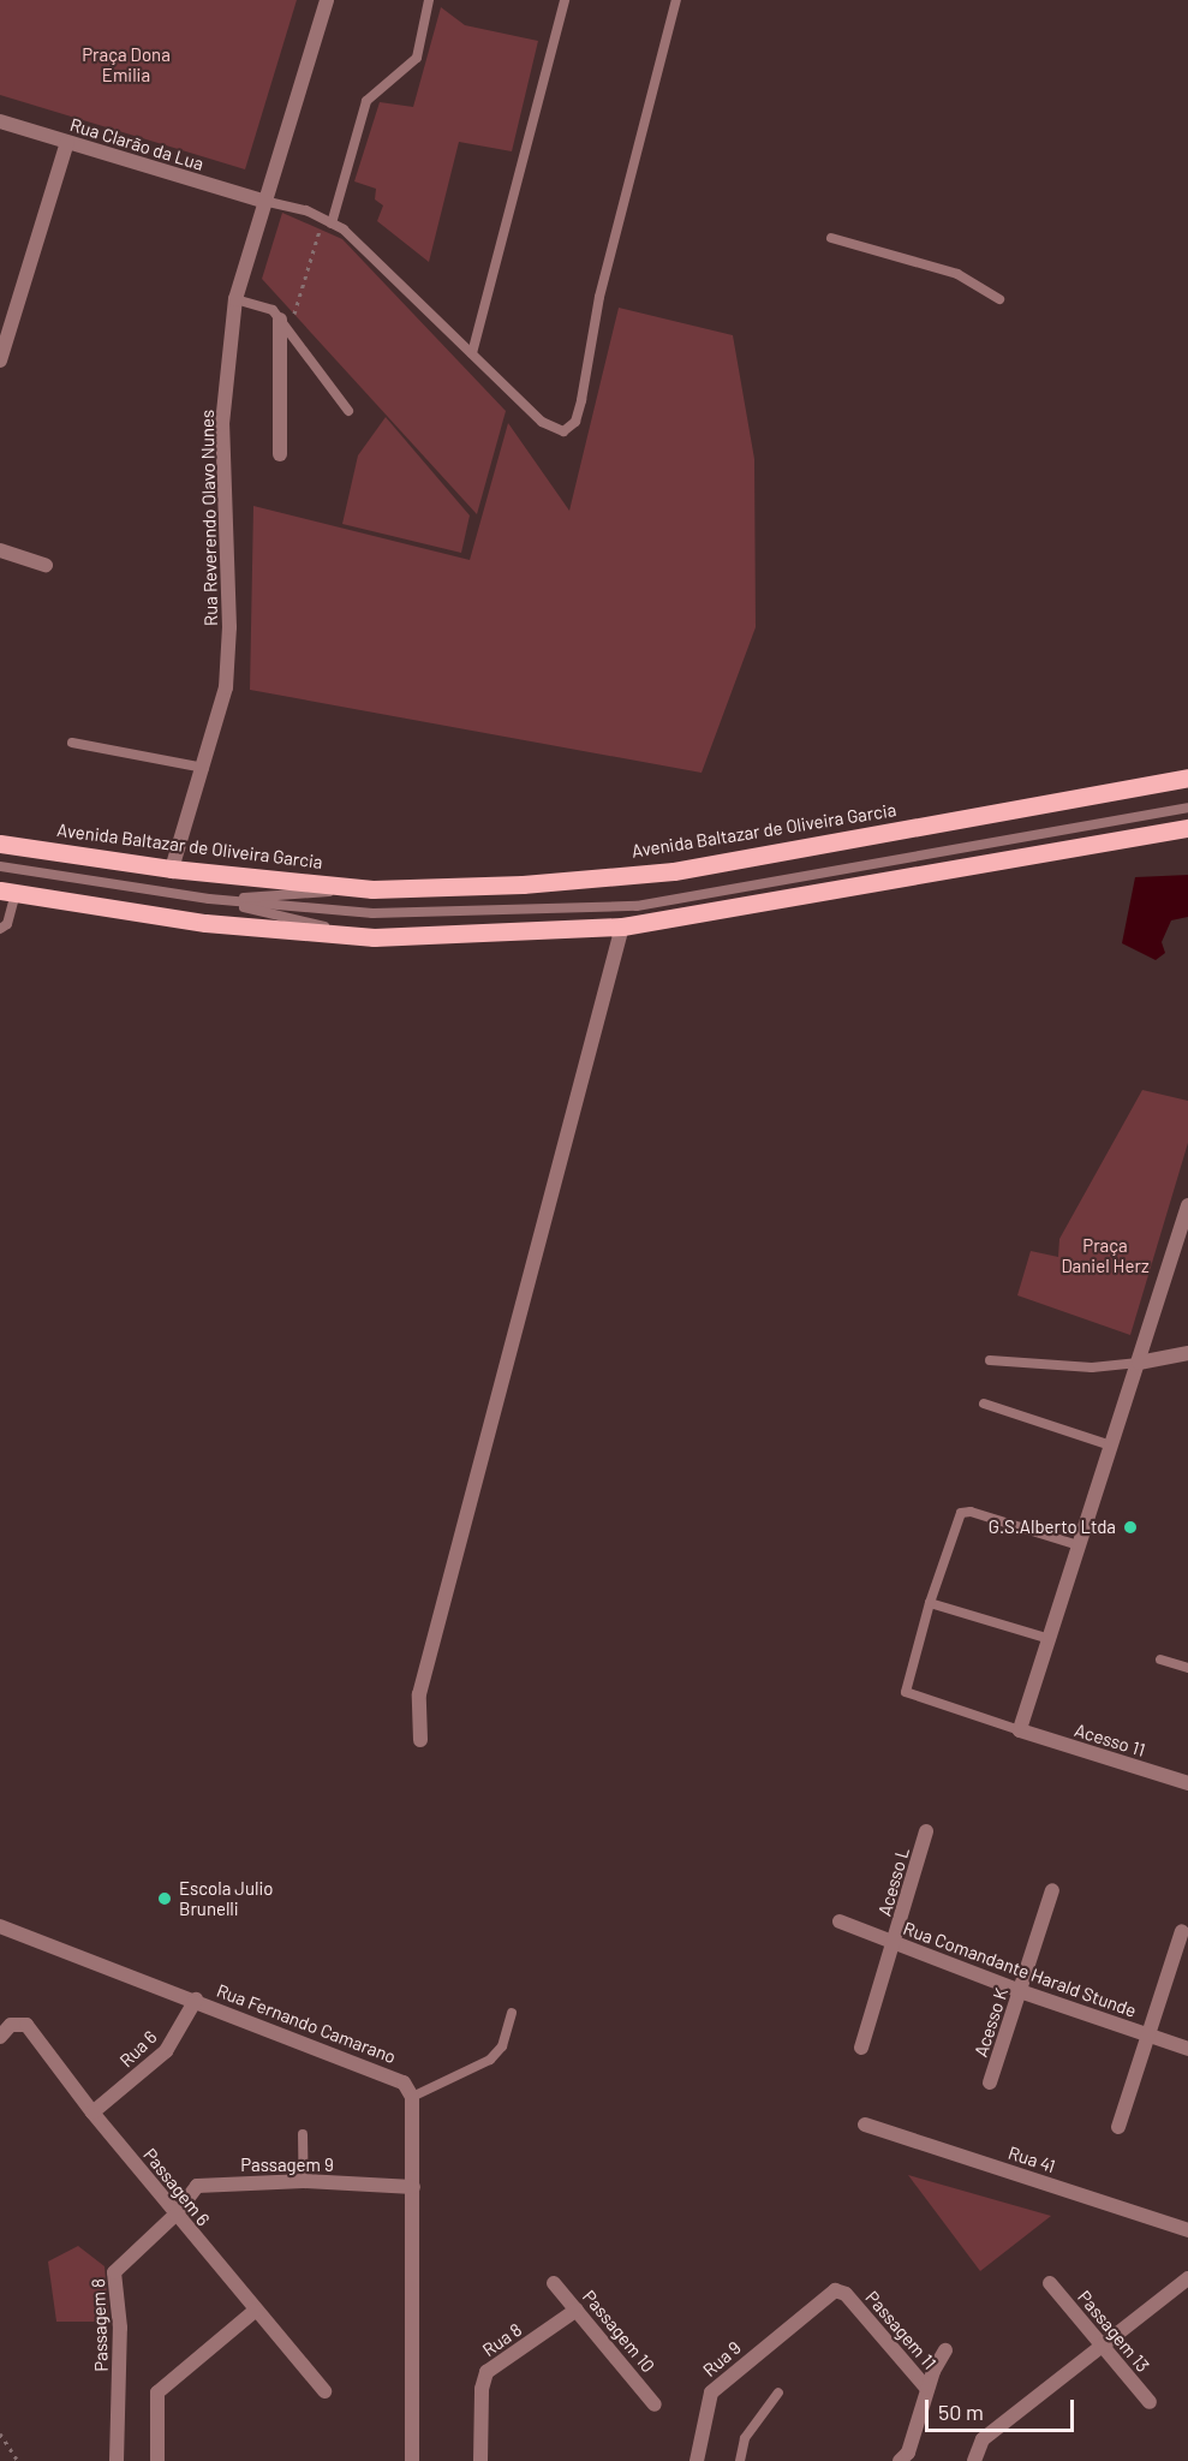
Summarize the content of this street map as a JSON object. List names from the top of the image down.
{
  "streets": {
    "main road": ["Avenida Baltazar de Oliveira Garcia"],
    "street": [
      "Rua Clarão da Lua",
      "Rua Reverendo Olavo Nunes",
      "Acesso 11",
      "Acesso L",
      "Rua Comandante Harald Stunde",
      "Acesso K",
      "Rua Fernando Camarano",
      "Rua 6",
      "Rua 41",
      "Passagem 9",
      "Passagem 6",
      "Passagem 8",
      "Passagem 11",
      "Passagem 10",
      "Passagem 13",
      "Rua 8",
      "Rua 9"
    ]
  },
  "crossings": [
    ["Rua Clarão da Lua", "Rua Reverendo Olavo Nunes"],
    ["Rua Reverendo Olavo Nunes", "Avenida Baltazar de Oliveira Garcia"],
    ["Acesso L", "Rua Comandante Harald Stunde"],
    ["Rua Comandante Harald Stunde", "Acesso K"],
    ["Rua Fernando Camarano", "Rua 6"],
    ["Rua 6", "Passagem 6"],
    ["Passagem 9", "Passagem 6"],
    ["Passagem 9", "Passagem 8"],
    ["Passagem 6", "Passagem 8"],
    ["Passagem 11", "Rua 9"],
    ["Passagem 10", "Rua 8"]
  ],
  "parks": ["Praça Dona Emilia", "Praça Daniel Herz"],
  "places": ["G.S.Alberto Ltda", "Escola Julio Brunelli"],
  "scale_bar": "50 m"
}
